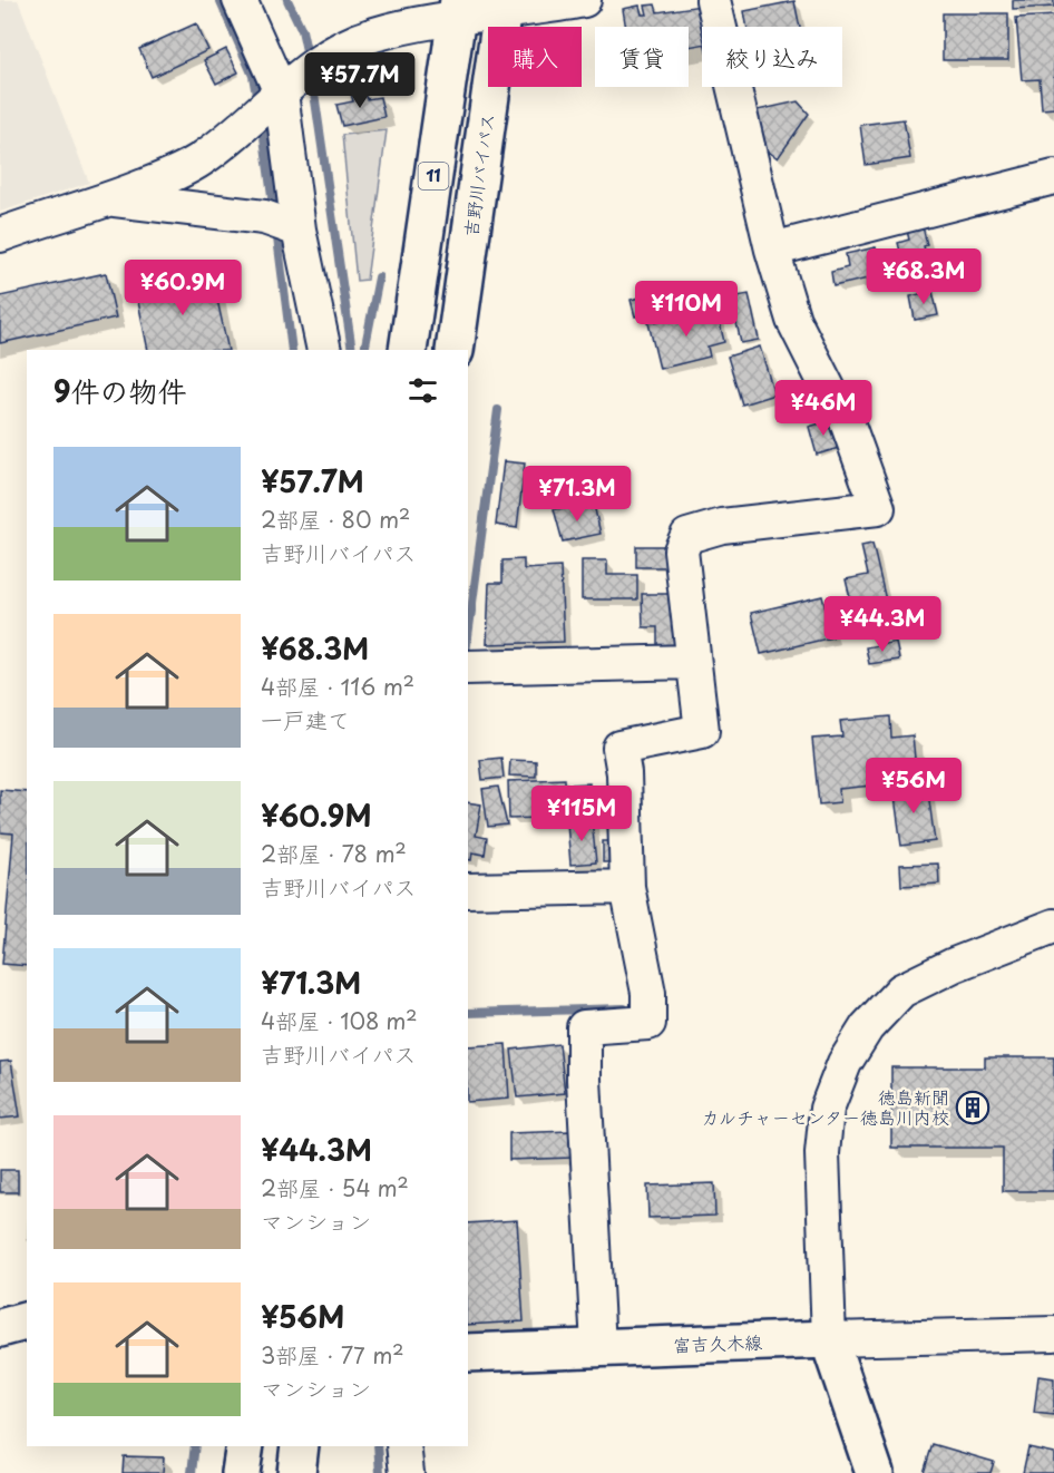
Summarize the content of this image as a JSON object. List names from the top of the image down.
{
  "streets": {
    "main road": ["吉野川バイパス", "11", "富吉久木線"]
  },
  "places": {
    "building": ["徳島新聞 カルチャーセンター徳島川内校"]
  },
  "page": {
    "chip": ["購入", "賃貸", "絞り込み"],
    "price": [
      "¥57.7M",
      "¥68.3M",
      "¥60.9M",
      "¥110M",
      "¥46M",
      "¥71.3M",
      "¥44.3M",
      "¥56M",
      "¥115M"
    ],
    "heading": "9件の物件",
    "list": [
      {
        "name": "¥57.7M",
        "note": "2部屋 · 80 m² · 吉野川バイパス"
      },
      {
        "name": "¥68.3M",
        "note": "4部屋 · 116 m² · 一戸建て"
      },
      {
        "name": "¥60.9M",
        "note": "2部屋 · 78 m² · 吉野川バイパス"
      },
      {
        "name": "¥71.3M",
        "note": "4部屋 · 108 m² · 吉野川バイパス"
      },
      {
        "name": "¥44.3M",
        "note": "2部屋 · 54 m² · マンション"
      },
      {
        "name": "¥56M",
        "note": "3部屋 · 77 m² · マンション"
      }
    ]
  }
}
